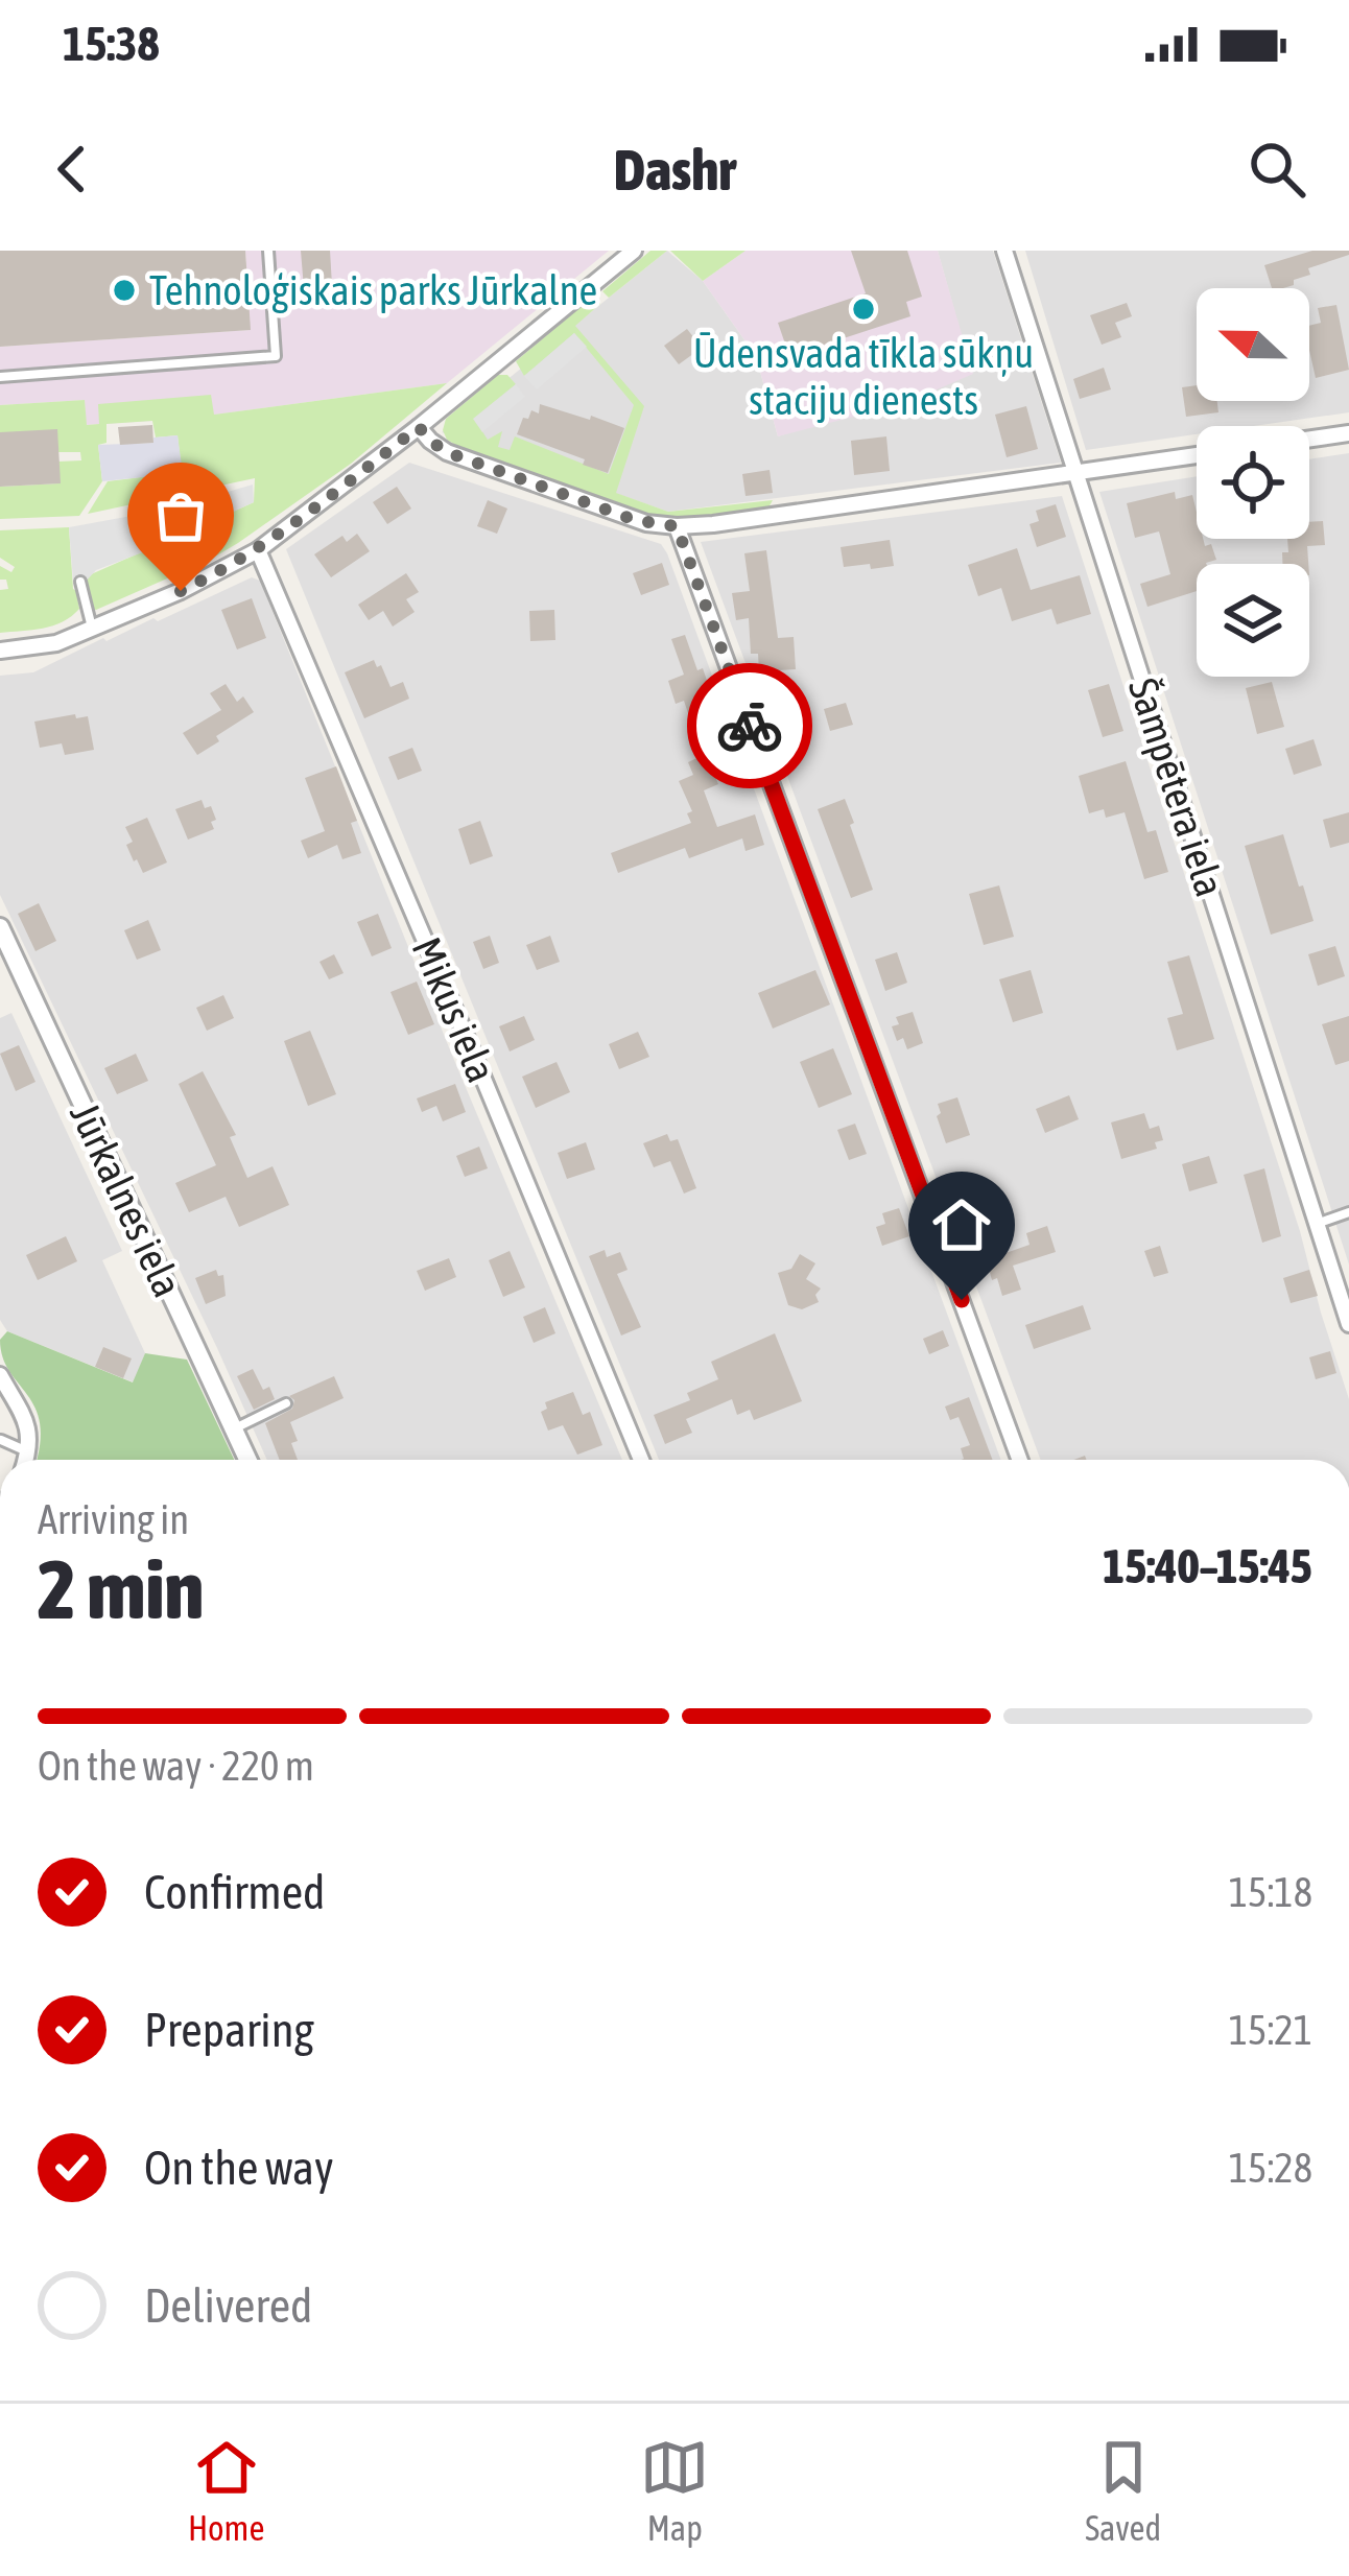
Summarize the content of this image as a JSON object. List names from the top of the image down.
{
  "streets": {
    "street": ["Šampētera iela", "Mikus iela", "Jūrkalnes iela"]
  },
  "places": ["Tehnoloģiskais parks Jūrkalne", "Ūdensvada tīkla sūkņu staciju dienests"],
  "north": "left",
  "page": {
    "status": "15:38",
    "header": "Dashr",
    "heading": ["2 min", "Arriving in", "15:40–15:45"],
    "bar": "On the way · 220 m",
    "list": [
      ["Confirmed", "15:18"],
      ["Preparing", "15:21"],
      ["On the way", "15:28"],
      "Delivered"
    ],
    "tabs": ["Home", "Map", "Saved"]
  }
}
